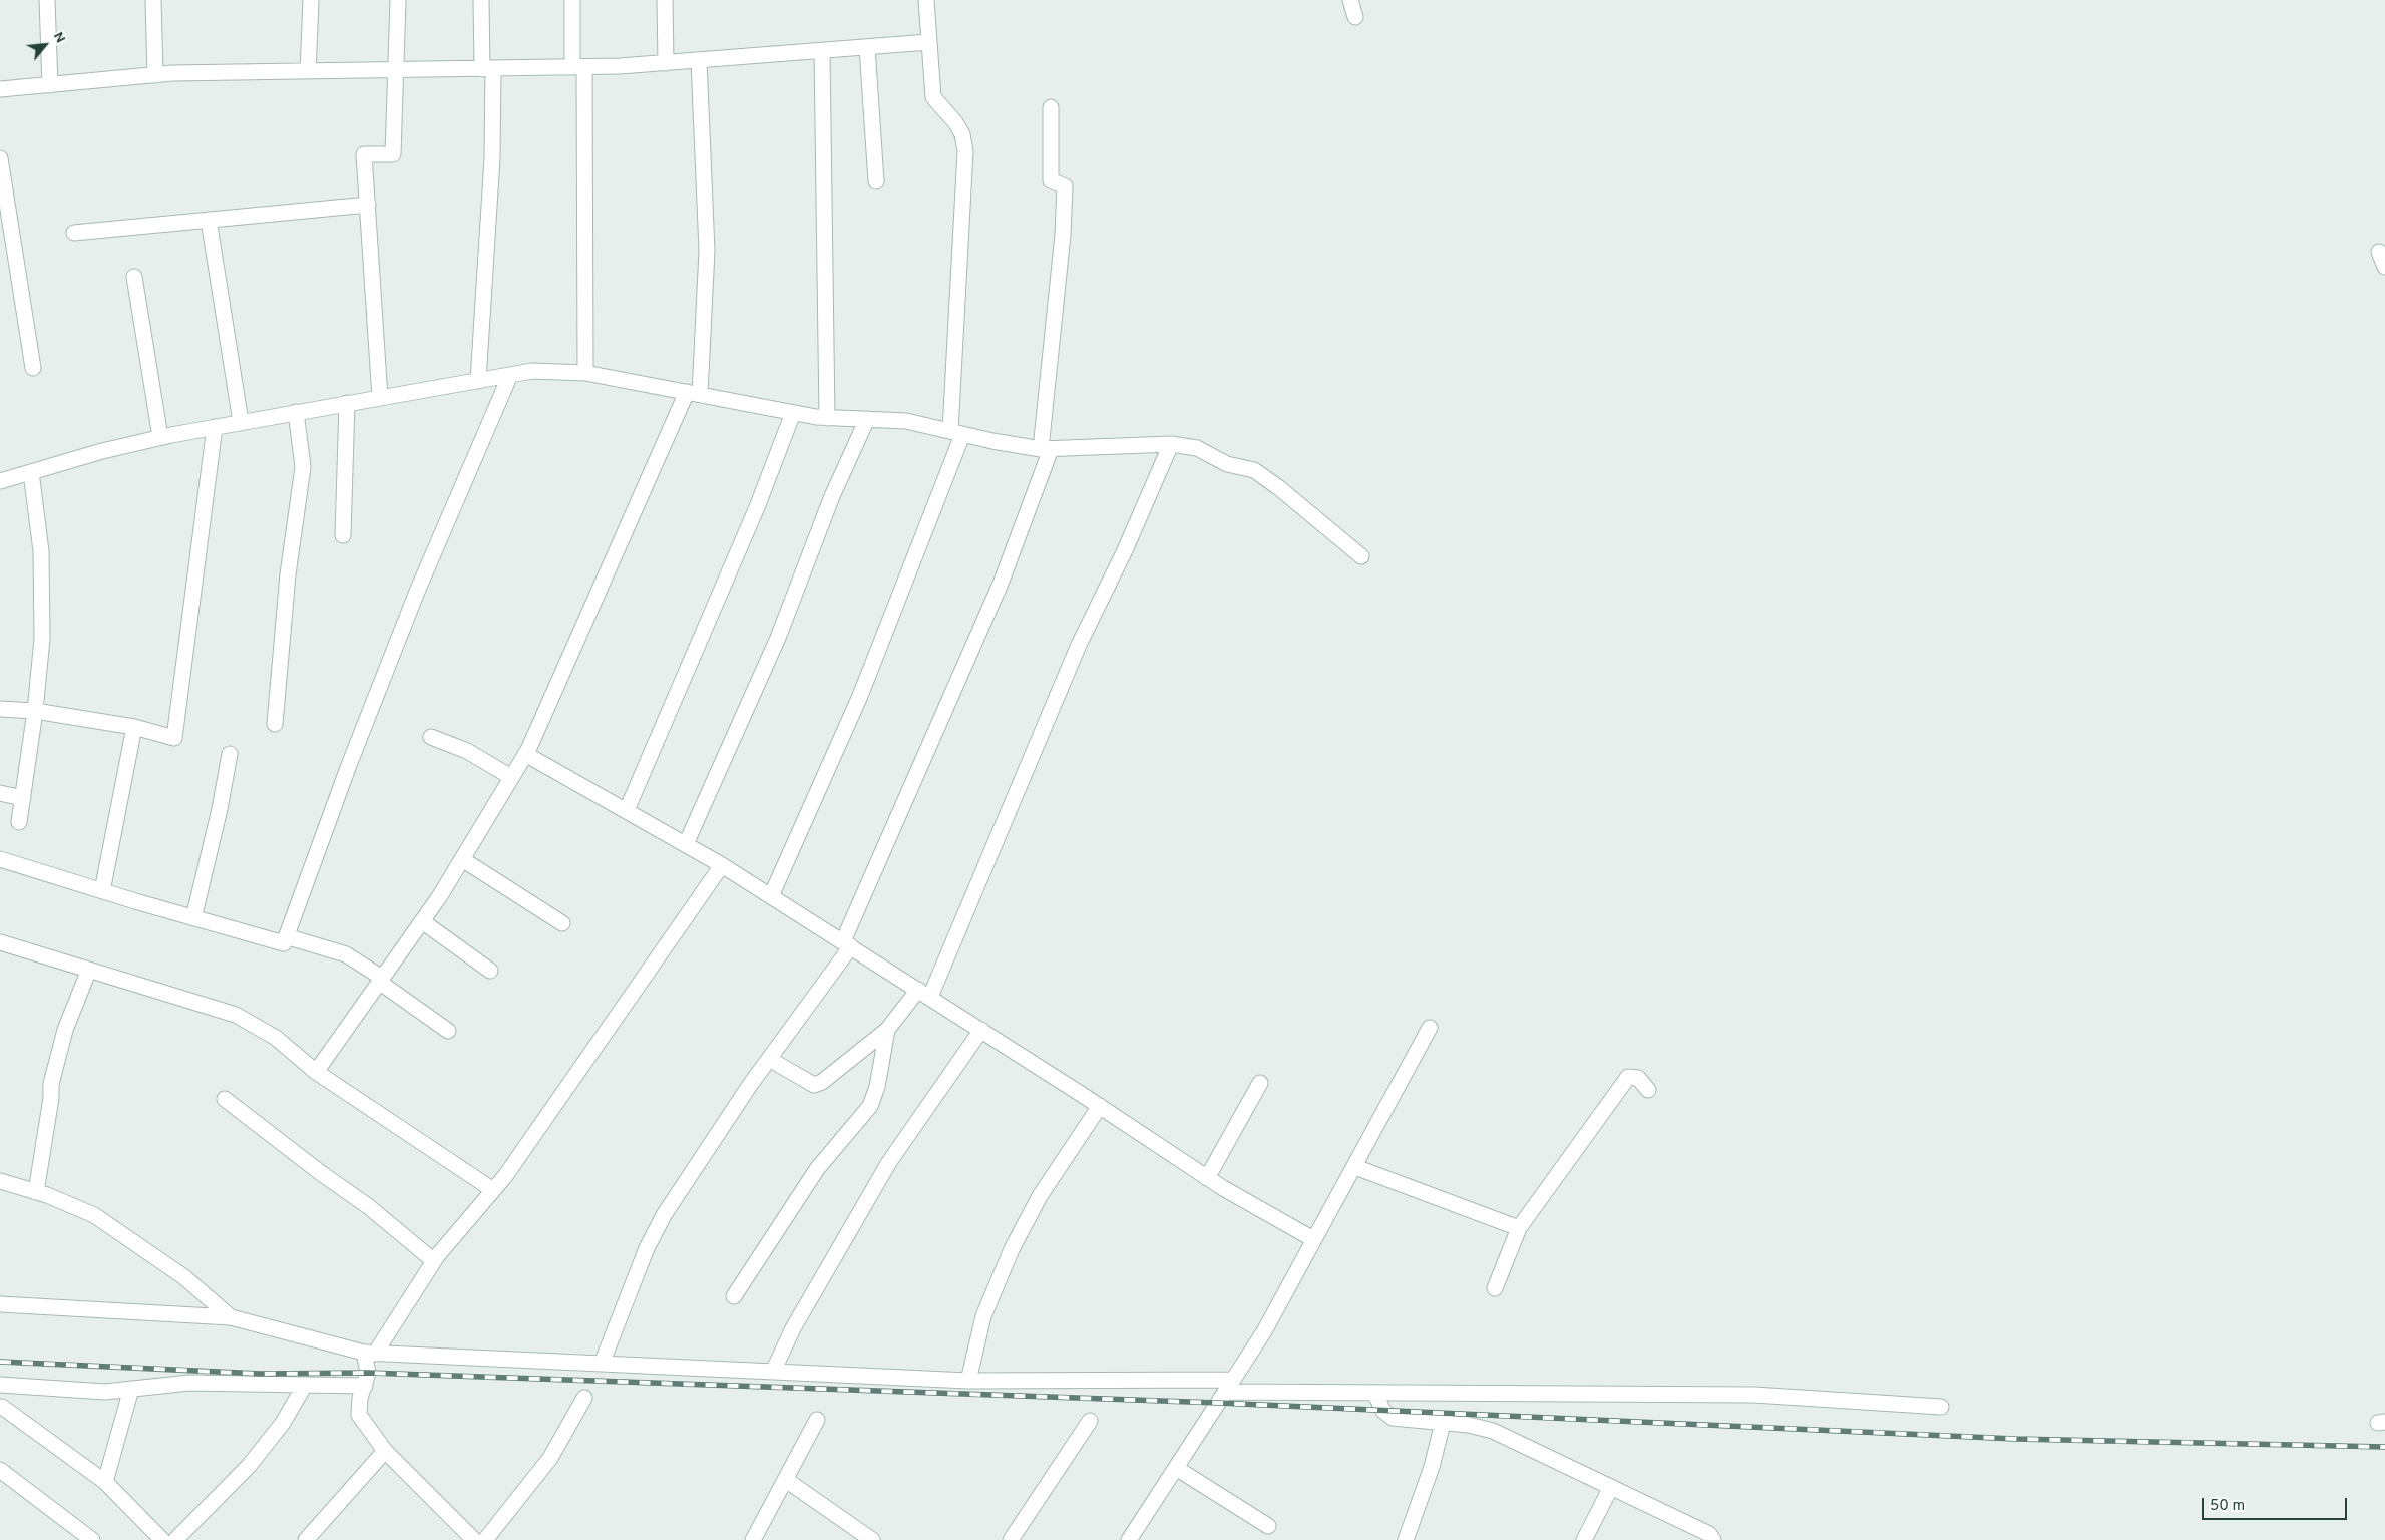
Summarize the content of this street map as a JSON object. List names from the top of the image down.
{
  "scale_bar": "50 m",
  "north": "top right"
}
